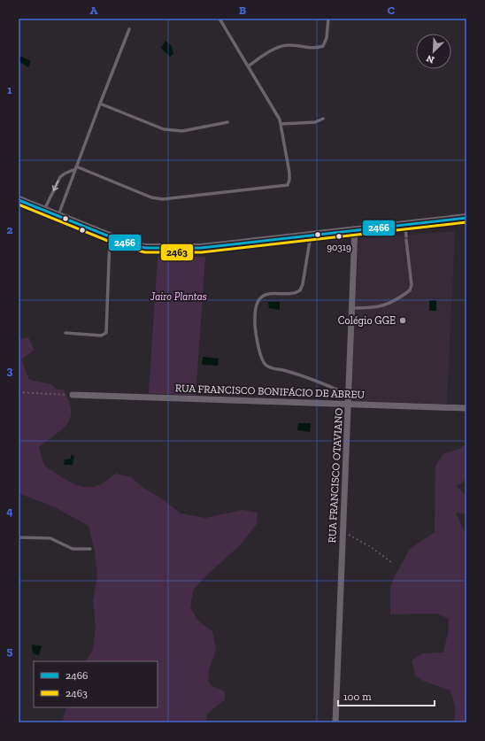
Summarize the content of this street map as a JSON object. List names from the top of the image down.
{
  "streets": {
    "street": ["RUA FRANCISCO BONIFÁCIO DE ABREU", "RUA FRANCISCO OTAVIANO"]
  },
  "crossings": [
    ["RUA FRANCISCO BONIFÁCIO DE ABREU", "RUA FRANCISCO OTAVIANO"]
  ],
  "parks": ["Jairo Plantas"],
  "places": ["90319", "Colégio GGE"],
  "lines": ["transit line 2466", "transit line 2463"],
  "legend": ["2466", "2463"],
  "scale_bar": "100 m",
  "north": "bottom left",
  "grid": {
    "columns": ["A", "B", "C"],
    "rows": [
      "1",
      "2",
      "3",
      "4",
      "5"
    ]
  }
}
